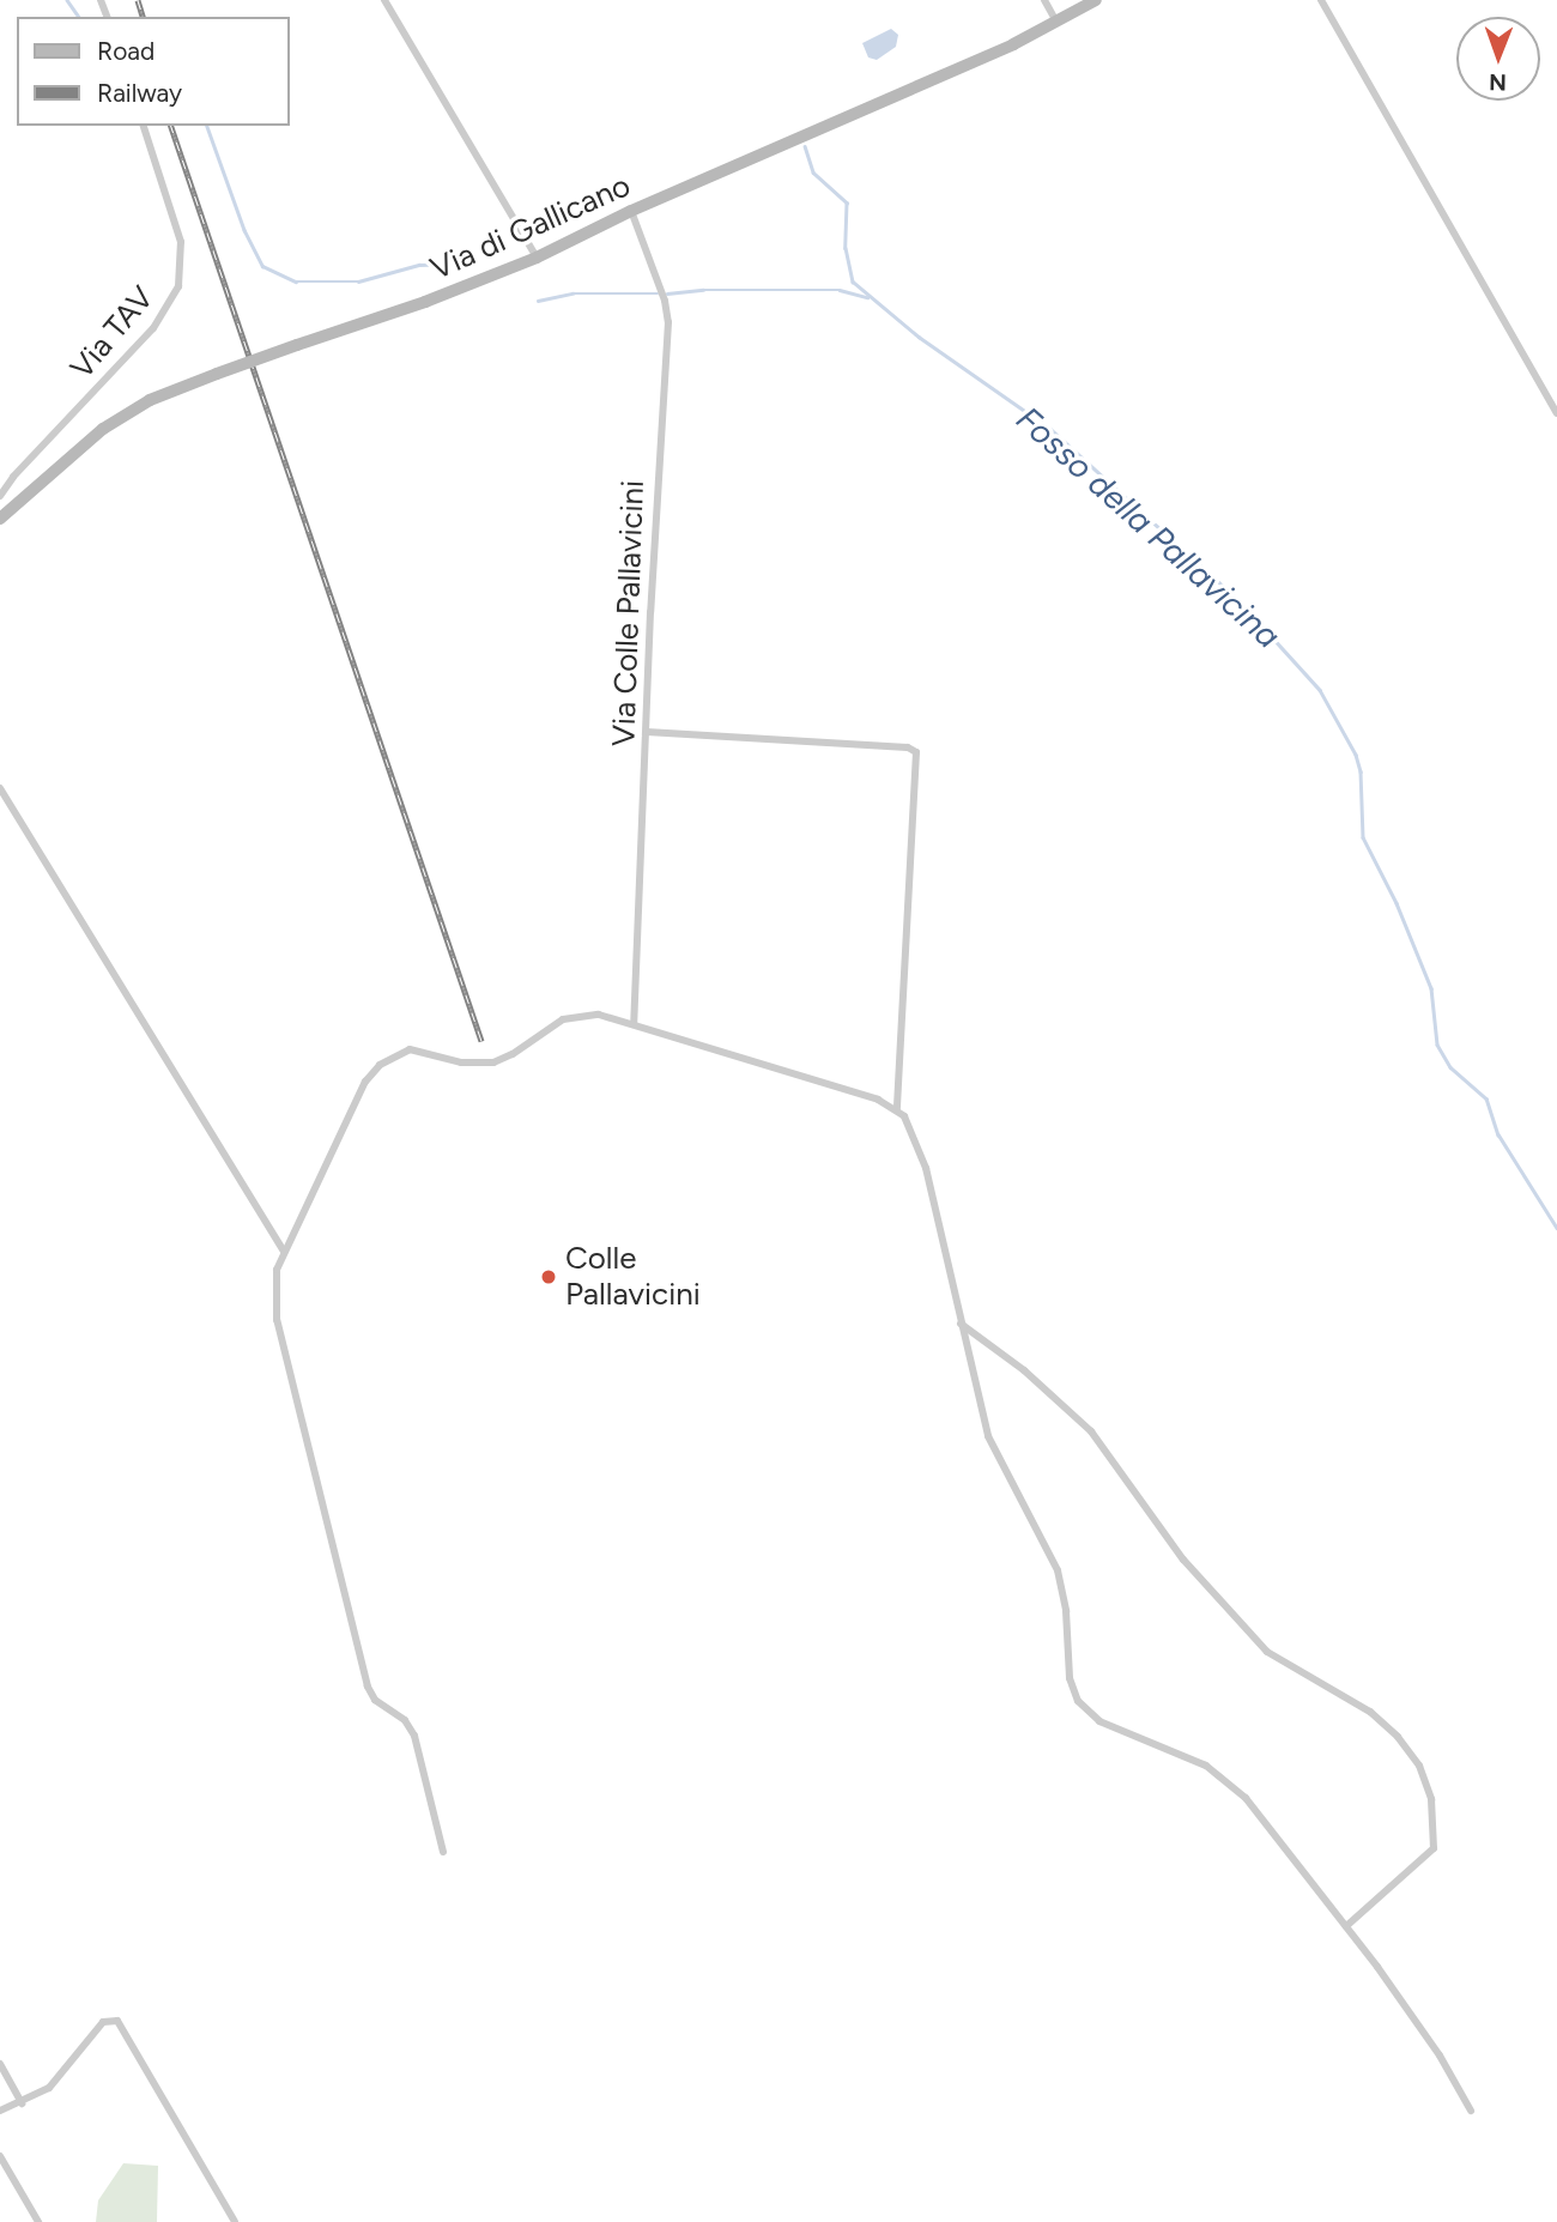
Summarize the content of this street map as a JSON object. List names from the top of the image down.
{
  "streets": {
    "street": ["Via di Gallicano", "Via TAV", "Via Colle Pallavicini"]
  },
  "crossings": [
    ["Via di Gallicano", "Via Colle Pallavicini"]
  ],
  "water": ["Fosso della Pallavicina"],
  "places": ["Colle Pallavicini"],
  "legend": ["Road", "Railway"],
  "north": "bottom"
}
